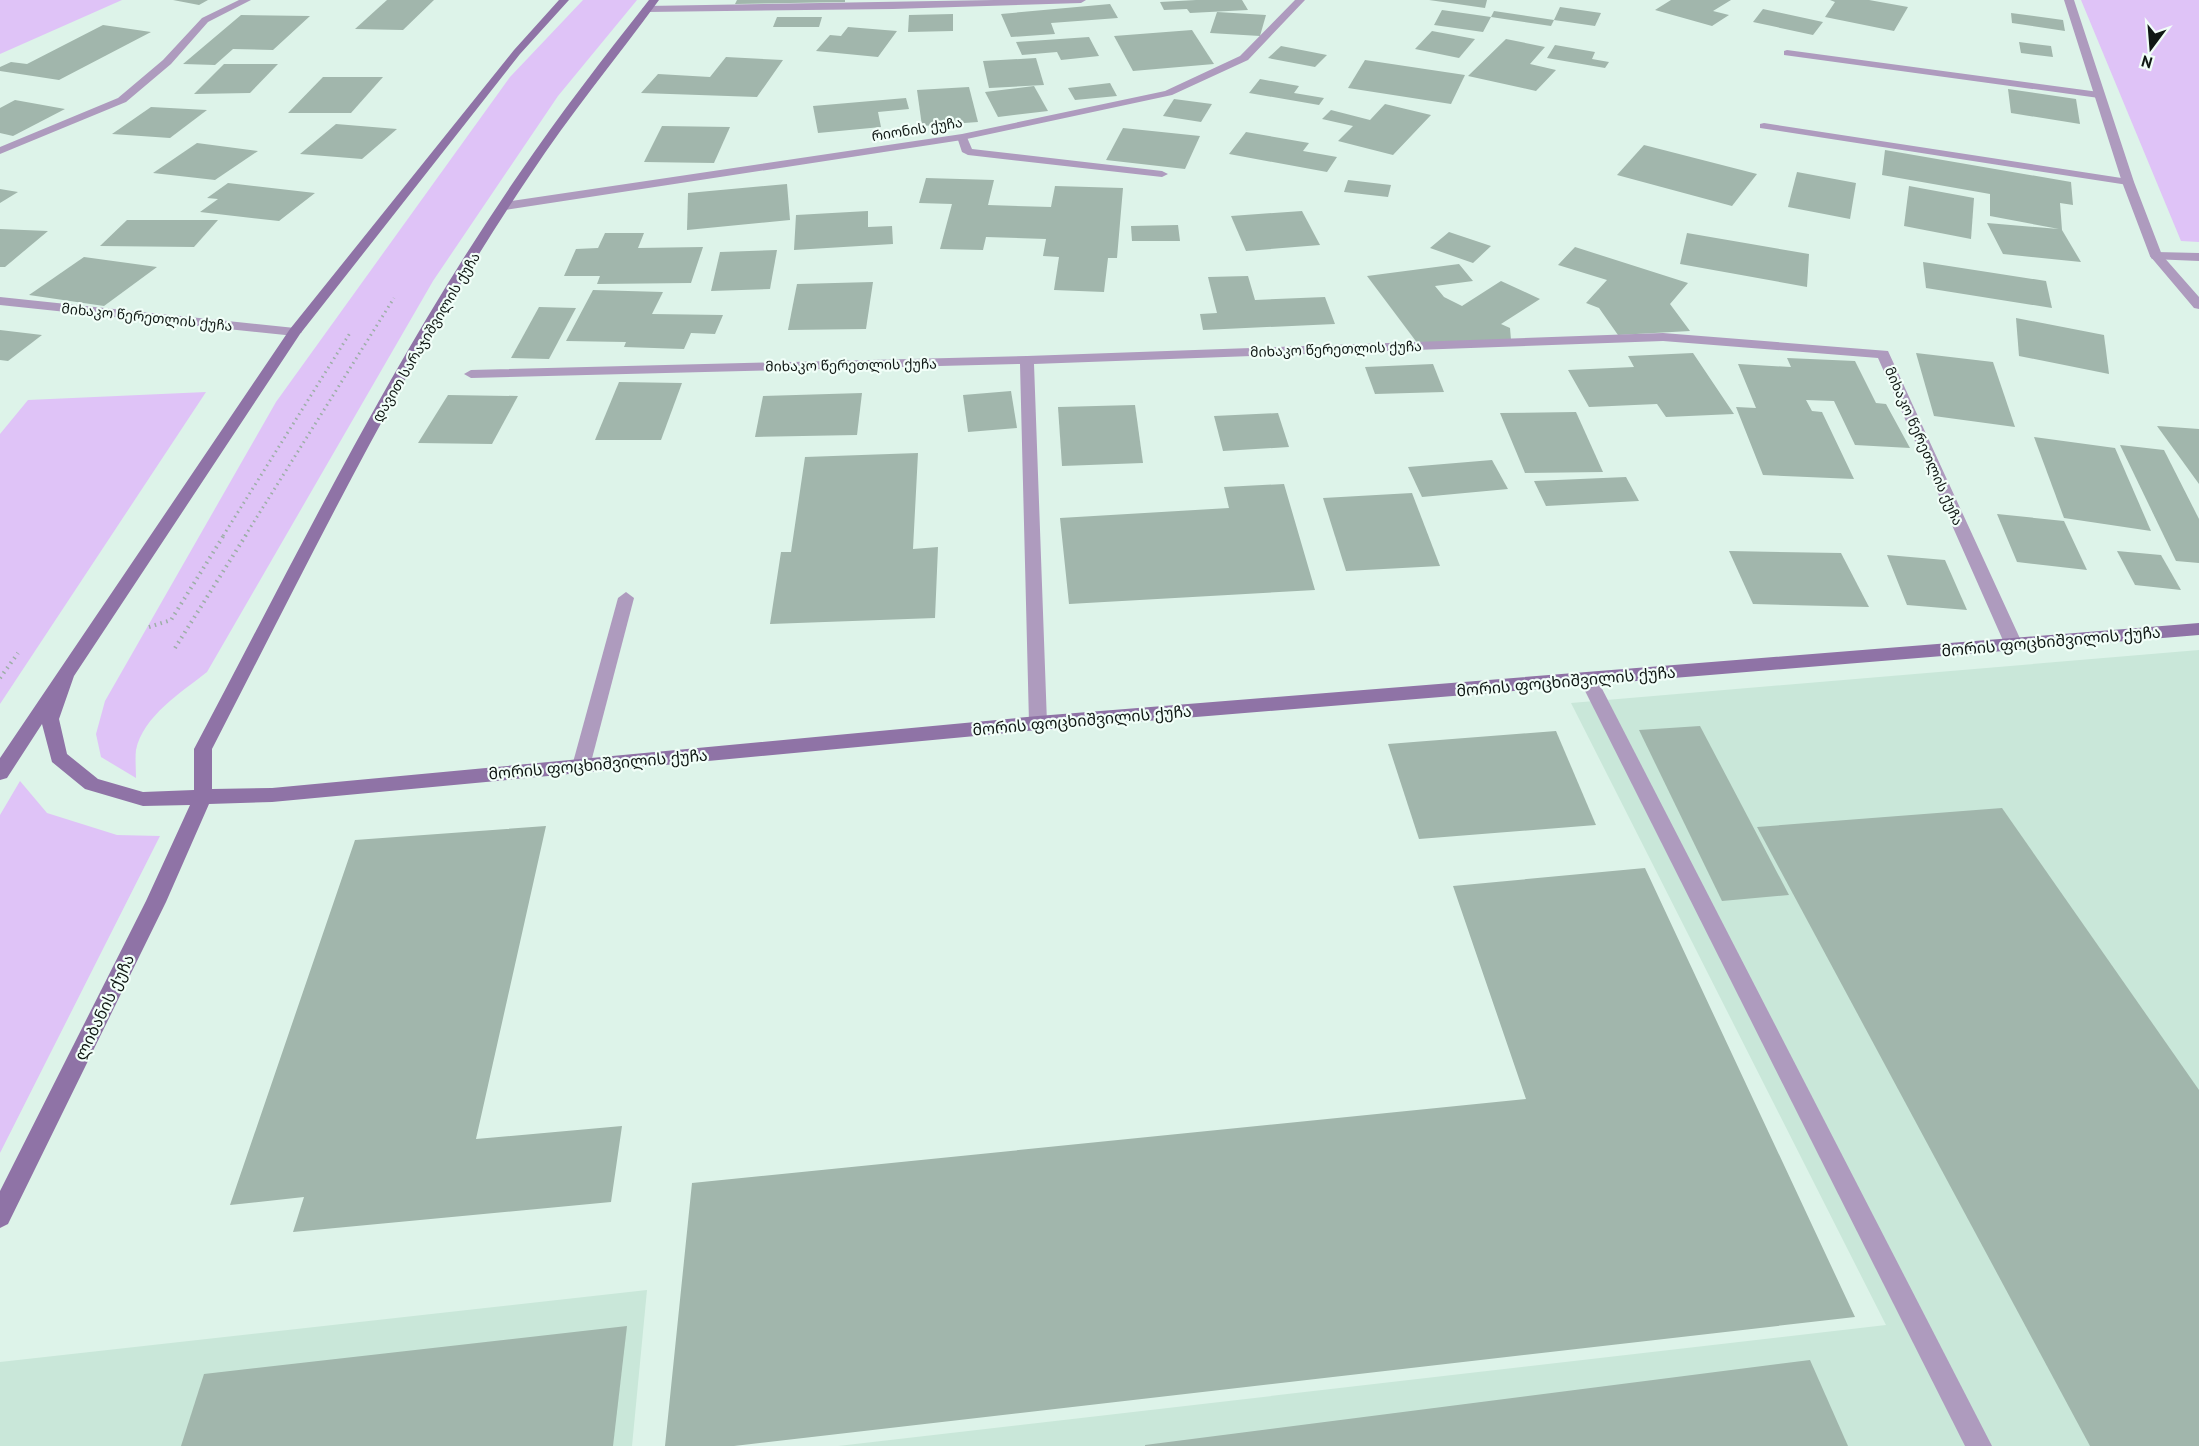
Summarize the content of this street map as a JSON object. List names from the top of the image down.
{
  "streets": {
    "main road": ["დავით სარაჯიშვილის ქუჩა", "მორის ფოცხიშვილის ქუჩა", "ლიბანის ქუჩა"],
    "street": ["რიონის ქუჩა", "მიხაკო წერეთლის ქუჩა"]
  },
  "crossings": [
    ["რიონის ქუჩა", "დავით სარაჯიშვილის ქუჩა"],
    ["მიხაკო წერეთლის ქუჩა", "მორის ფოცხიშვილის ქუჩა"],
    ["დავით სარაჯიშვილის ქუჩა", "მორის ფოცხიშვილის ქუჩა"],
    ["დავით სარაჯიშვილის ქუჩა", "ლიბანის ქუჩა"],
    ["მორის ფოცხიშვილის ქუჩა", "ლიბანის ქუჩა"]
  ],
  "north": "bottom"
}
